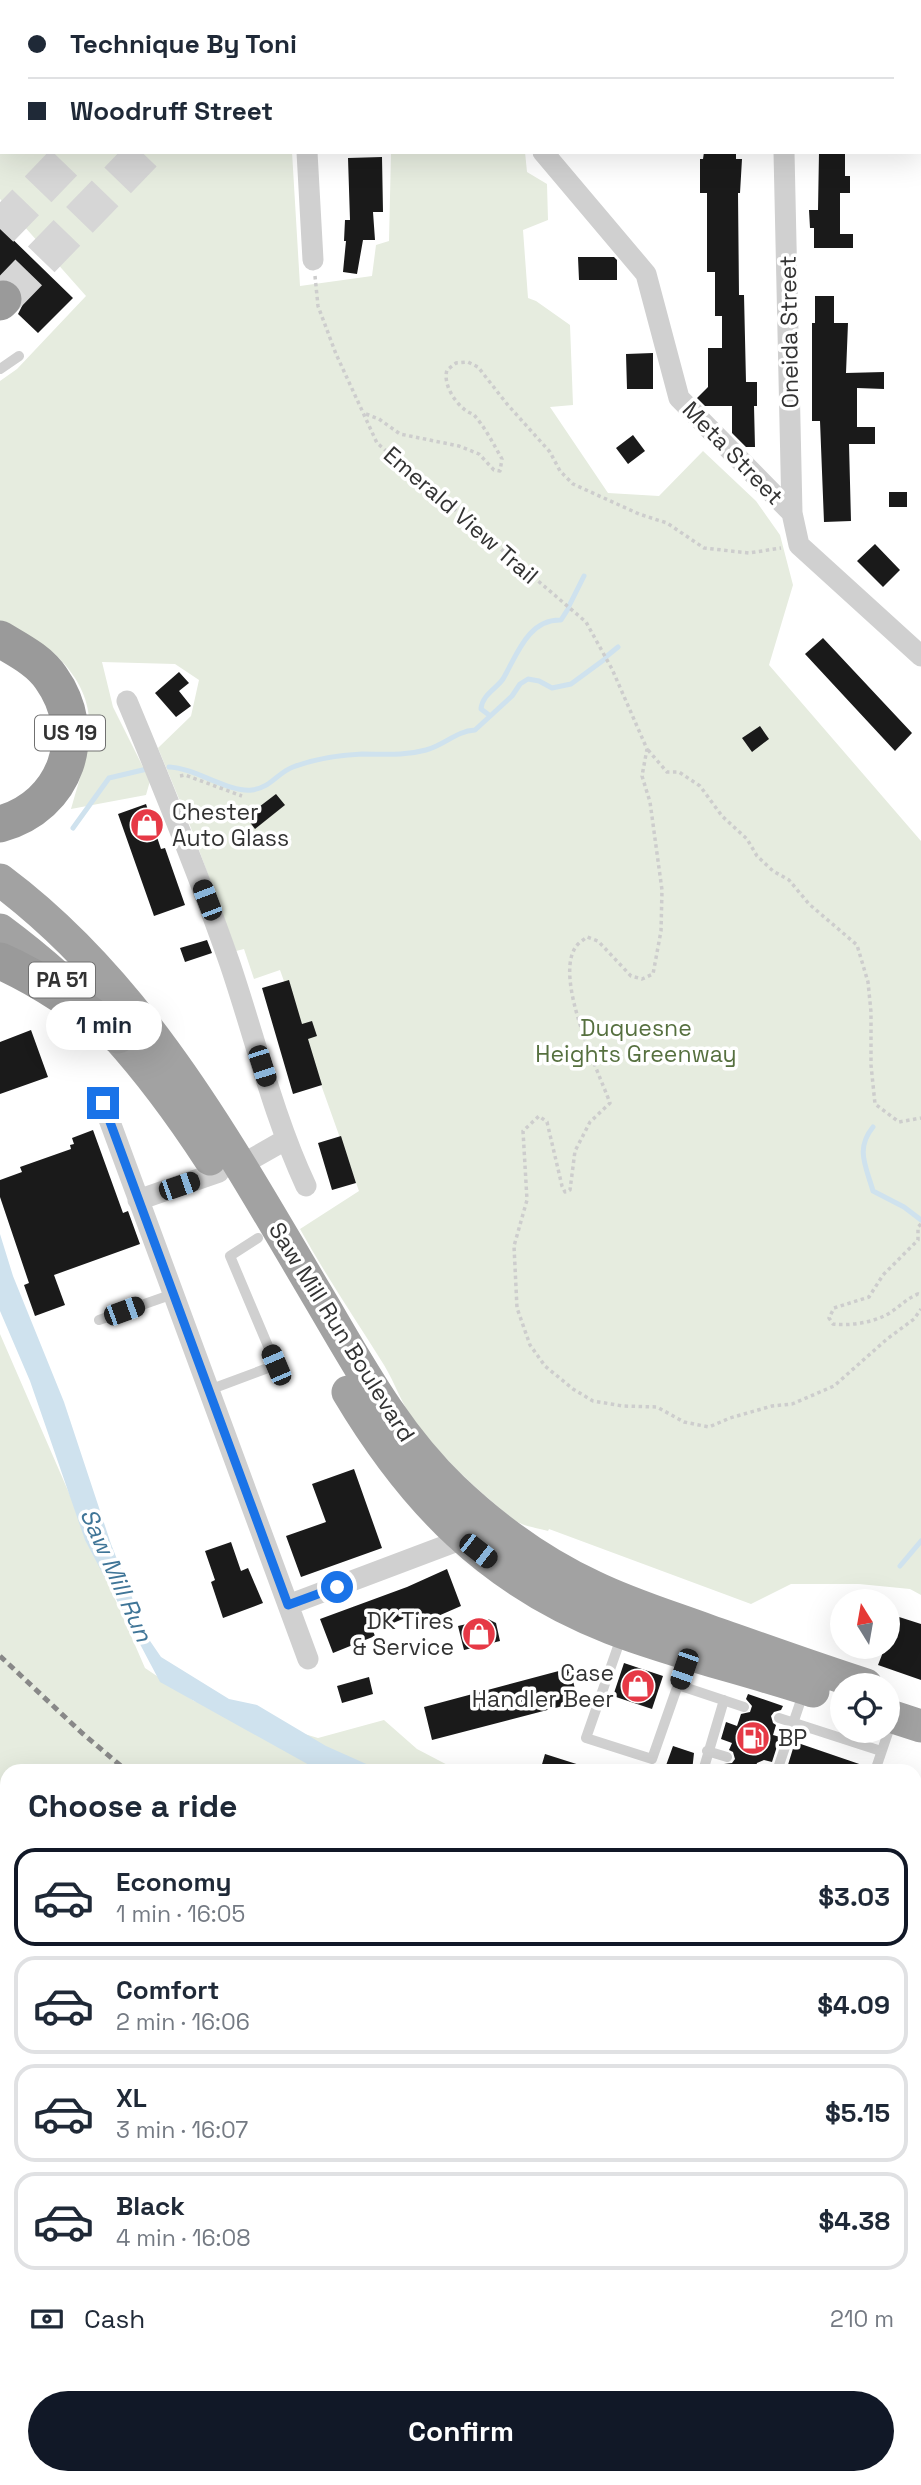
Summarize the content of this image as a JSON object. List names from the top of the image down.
{
  "streets": {
    "highway": ["US 19", "PA 51", "Saw Mill Run Boulevard"],
    "street": ["Oneida Street", "Meta Street"],
    "path": ["Emerald View Trail"]
  },
  "crossings": [
    ["Oneida Street", "Meta Street"]
  ],
  "water": ["Saw Mill Run"],
  "parks": ["Duquesne Heights Greenway"],
  "places": {
    "shop": ["Chester Auto Glass", "DK Tires & Service", "Case Handler Beer"],
    "fuel station": ["BP"]
  },
  "north": "top",
  "page": {
    "banner": ["Technique By Toni", "Woodruff Street"],
    "bubble": "1 min",
    "heading": "Choose a ride",
    "list": [
      {
        "name": "Economy",
        "note": "1 min · 16:05",
        "value": "$3.03"
      },
      {
        "name": "Comfort",
        "note": "2 min · 16:06",
        "value": "$4.09"
      },
      {
        "name": "XL",
        "note": "3 min · 16:07",
        "value": "$5.15"
      },
      {
        "name": "Black",
        "note": "4 min · 16:08",
        "value": "$4.38"
      }
    ],
    "pay": ["Cash", "210 m"],
    "buttons": "Confirm"
  }
}
